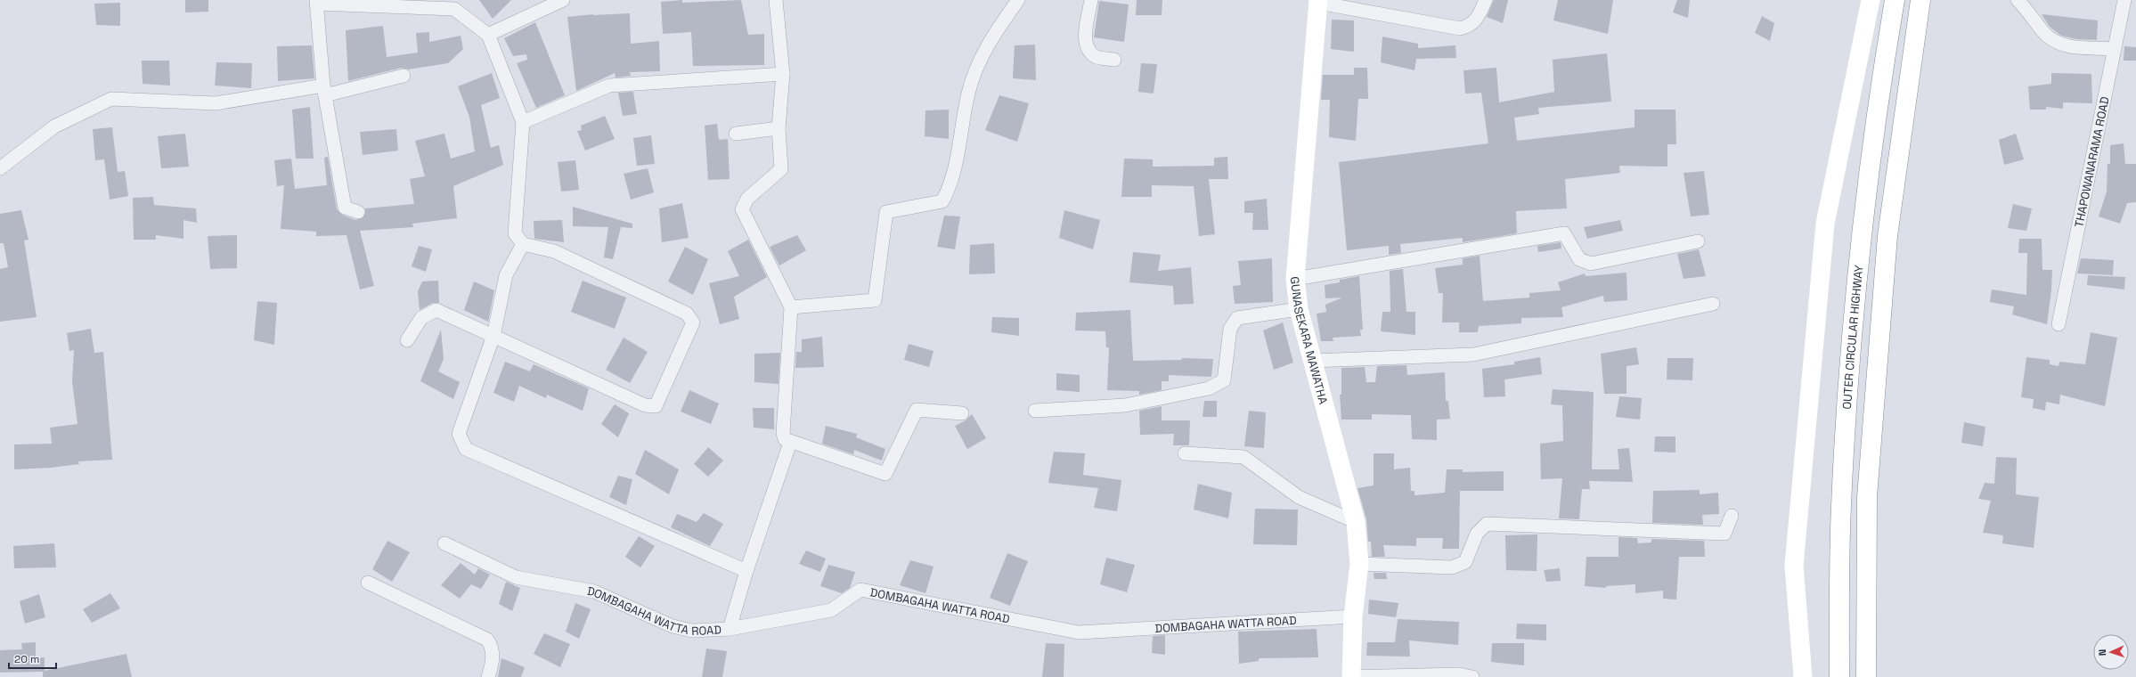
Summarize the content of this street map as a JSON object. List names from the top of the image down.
{
  "streets": {
    "highway": ["OUTER CIRCULAR HIGHWAY"],
    "street": ["THAPOWANARAMA ROAD", "GUNASEKARA MAWATHA", "DOMBAGAHA WATTA ROAD"]
  },
  "crossings": [
    ["GUNASEKARA MAWATHA", "DOMBAGAHA WATTA ROAD"]
  ],
  "scale_bar": "20 m",
  "north": "left"
}
